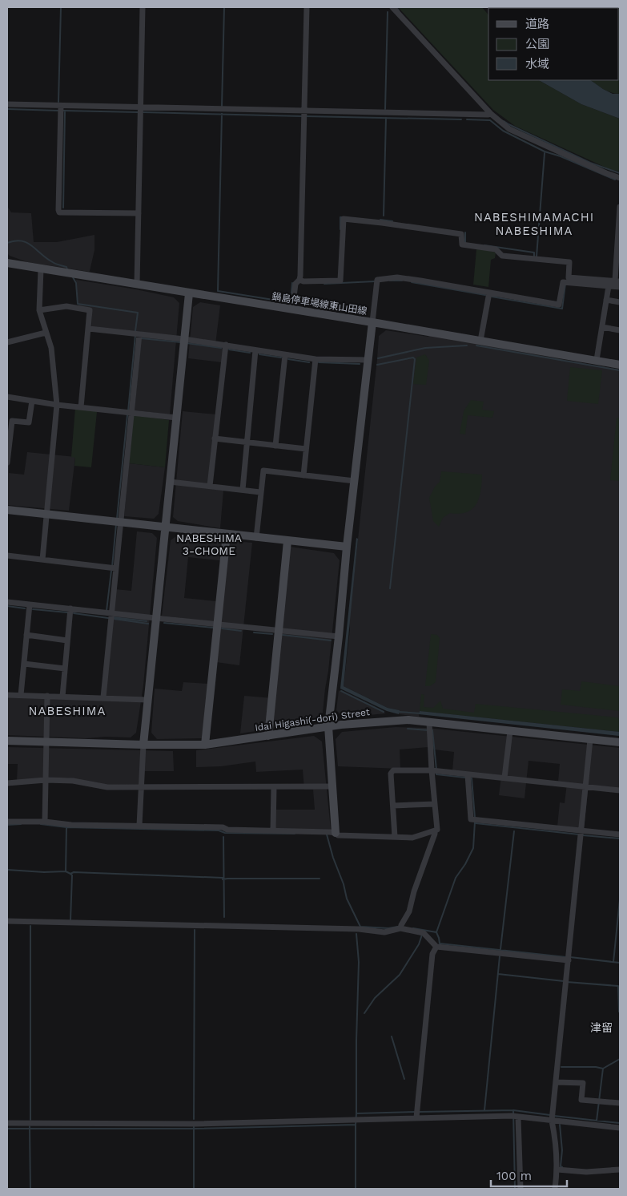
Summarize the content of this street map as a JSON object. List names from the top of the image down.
{
  "streets": {
    "street": ["鍋島停車場線東山田線", "Idai Higashi(-dori) Street"]
  },
  "districts": [
    "NABESHIMAMACHI NABESHIMA",
    "NABESHIMA 3-CHOME",
    "NABESHIMA",
    "津留"
  ],
  "legend": ["道路", "公園", "水域"],
  "scale_bar": "100 m"
}
